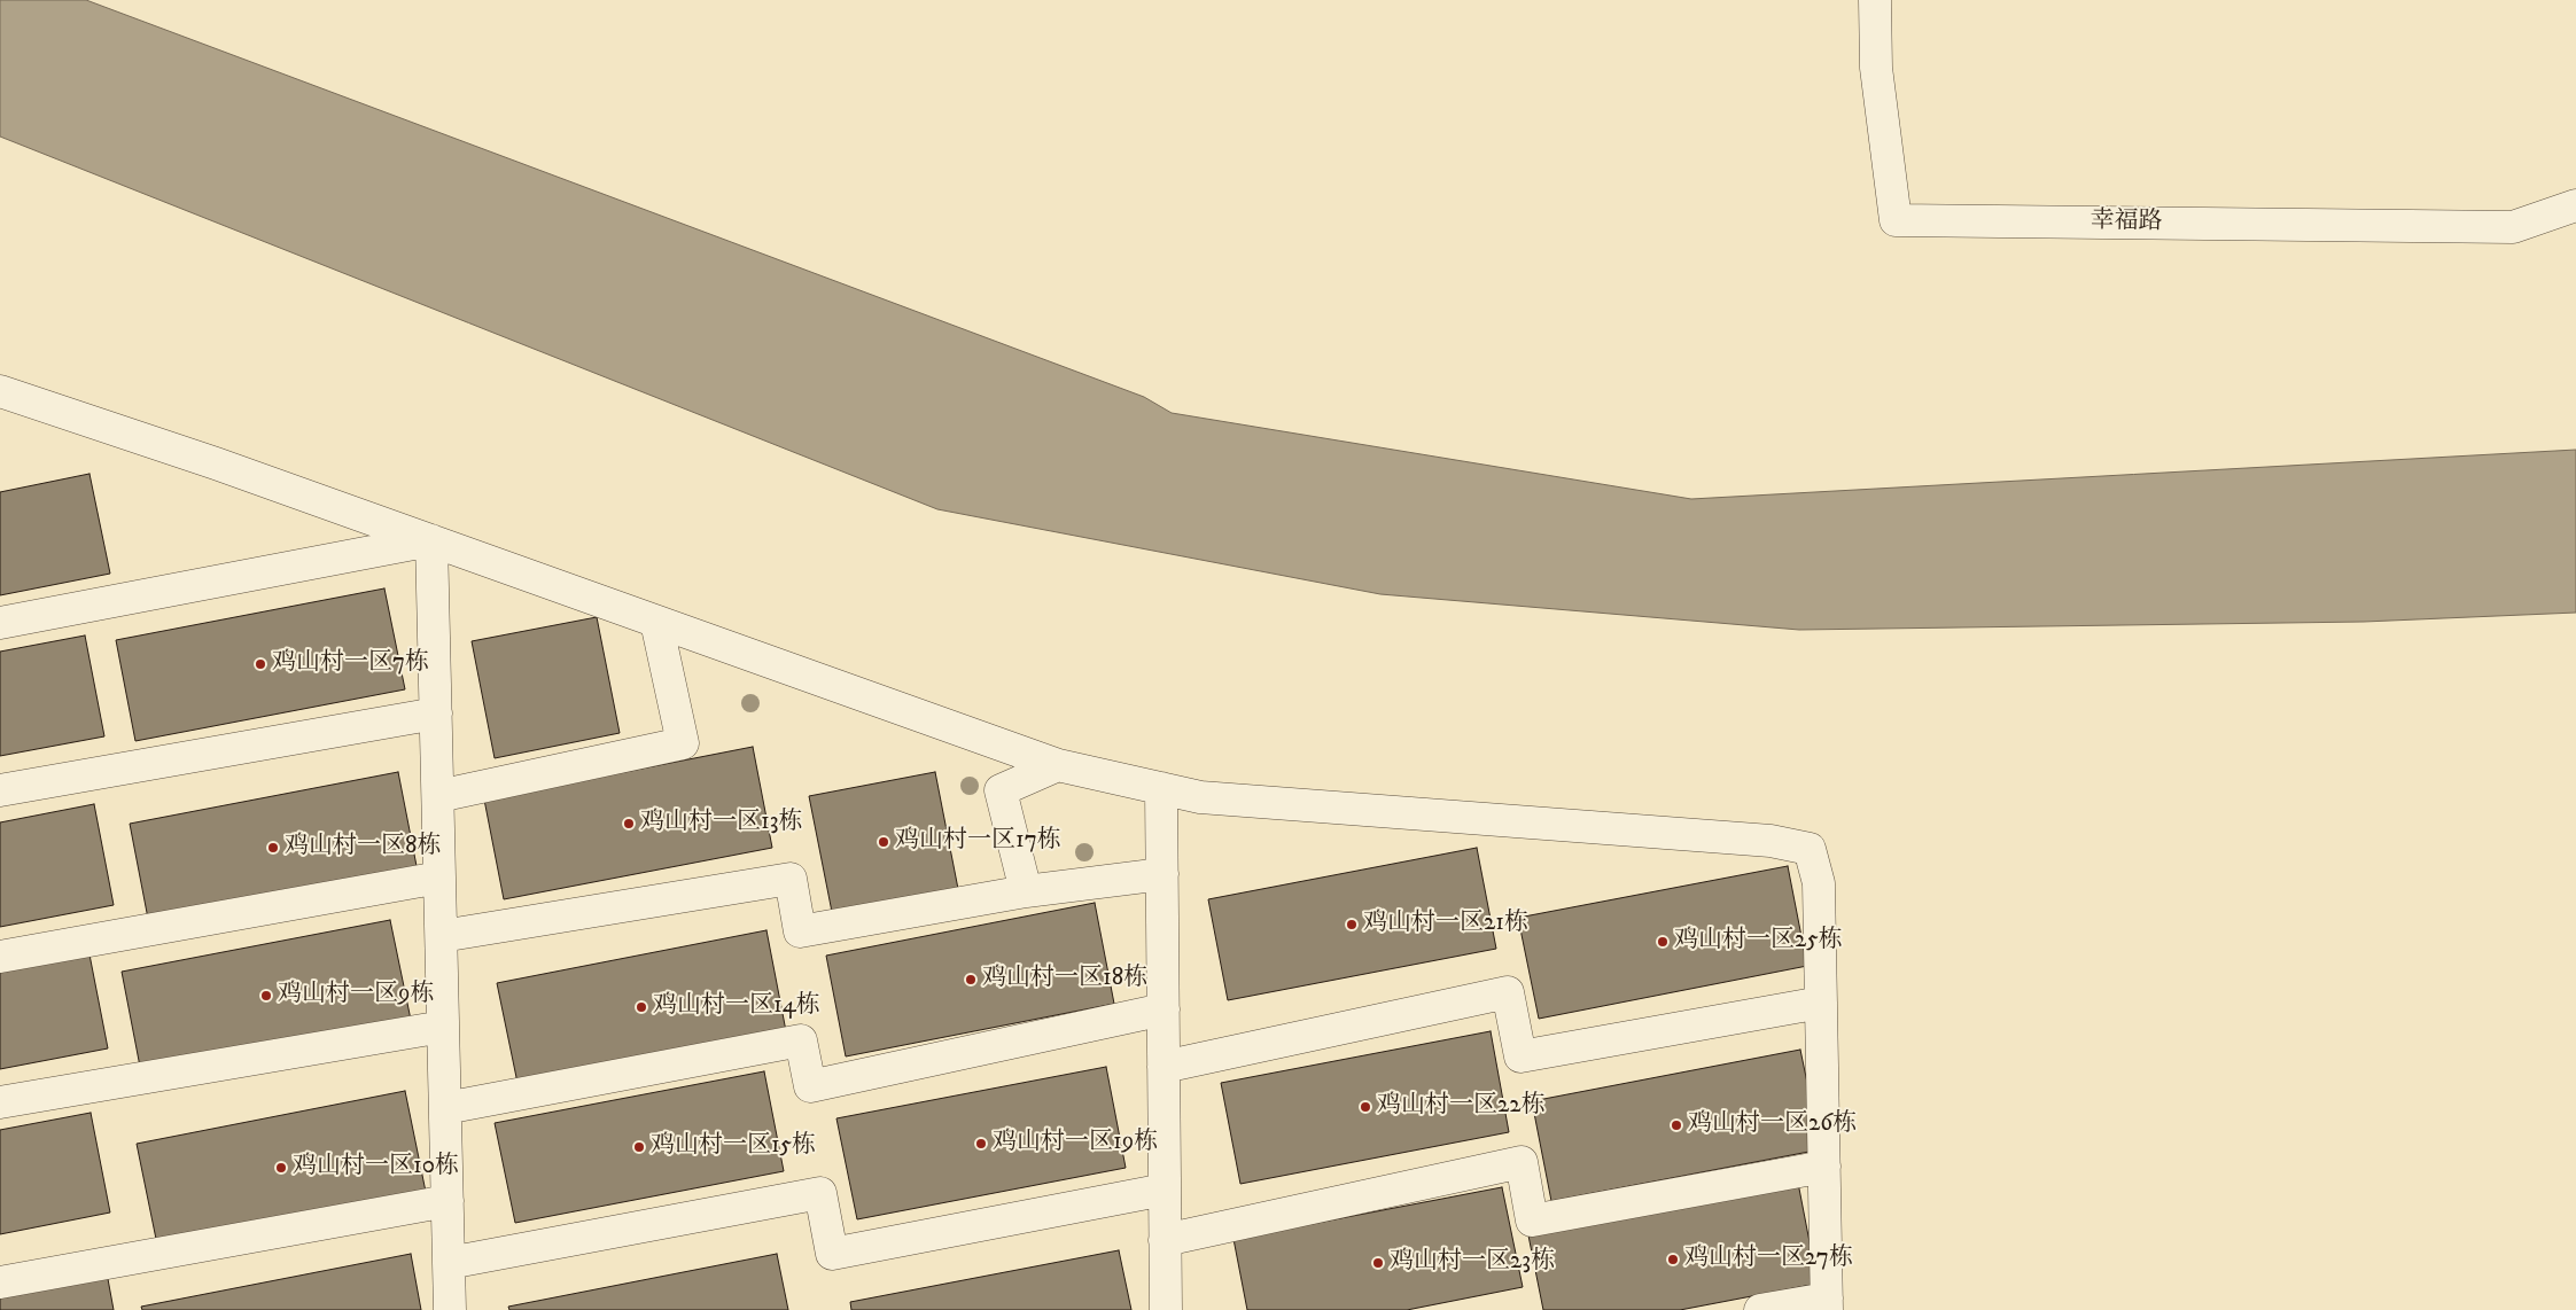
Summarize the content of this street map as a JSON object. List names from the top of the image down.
{
  "streets": {
    "street": ["幸福路"]
  },
  "places": [
    "鸡山村一区7栋",
    "鸡山村一区13栋",
    "鸡山村一区17栋",
    "鸡山村一区8栋",
    "鸡山村一区21栋",
    "鸡山村一区25栋",
    "鸡山村一区18栋",
    "鸡山村一区9栋",
    "鸡山村一区14栋",
    "鸡山村一区22栋",
    "鸡山村一区26栋",
    "鸡山村一区19栋",
    "鸡山村一区15栋",
    "鸡山村一区10栋",
    "鸡山村一区27栋",
    "鸡山村一区23栋"
  ]
}
